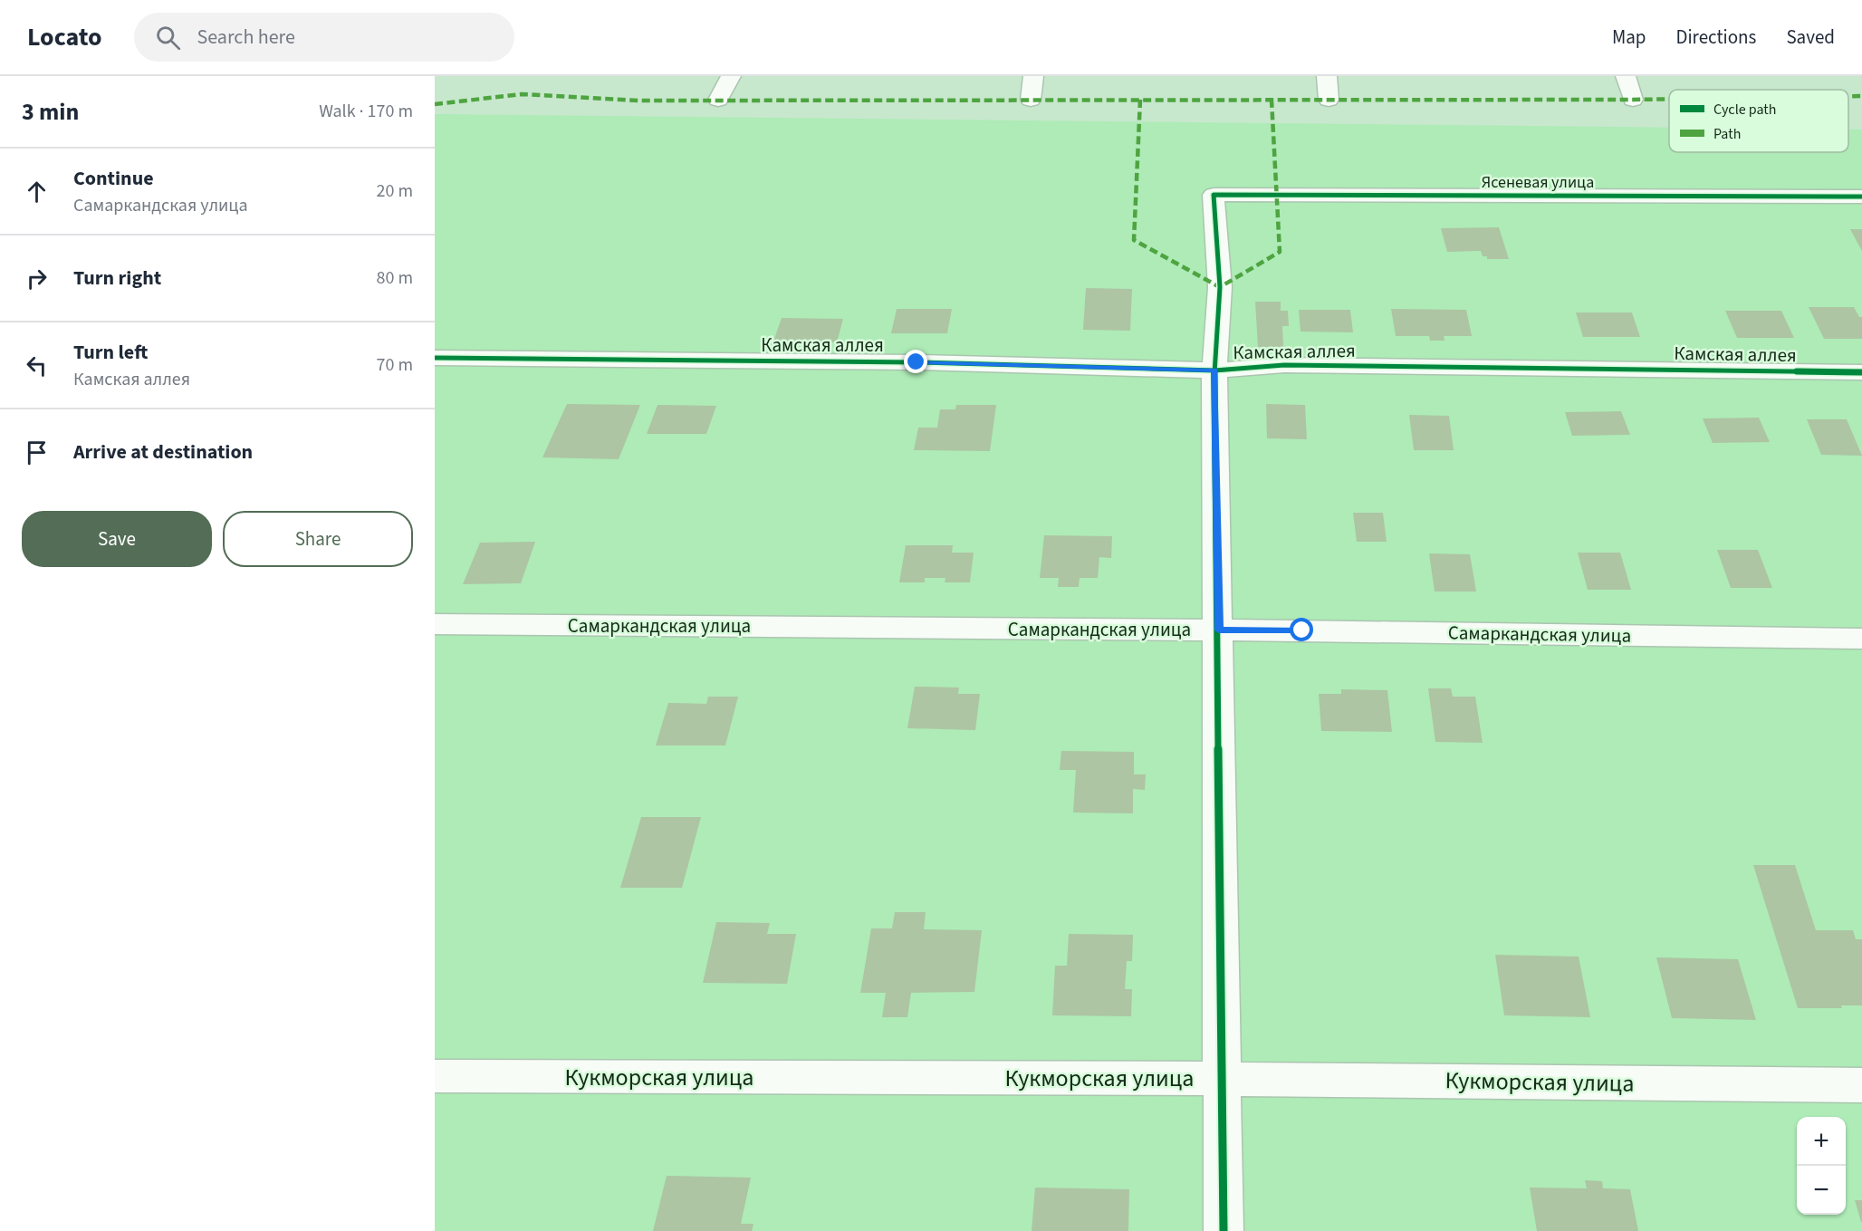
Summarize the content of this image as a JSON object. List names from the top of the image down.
{
  "streets": {
    "street": [
      "Ясеневая улица",
      "Камская аллея",
      "Самаркандская улица",
      "Кукморская улица"
    ]
  },
  "crossings": [
    ["Ясеневая улица", "Камская аллея"]
  ],
  "legend": ["Cycle path", "Path"],
  "page": {
    "header": "Locato",
    "search": "Search here",
    "nav": ["Map", "Directions", "Saved"],
    "heading": ["3 min", "Walk · 170 m"],
    "list": [
      ["Continue", "Самаркандская улица", "20 m"],
      ["Turn right", "80 m"],
      ["Turn left", "Камская аллея", "70 m"],
      "Arrive at destination"
    ],
    "buttons": ["Save", "Share"],
    "map_buttons": ["+", "−"]
  }
}
